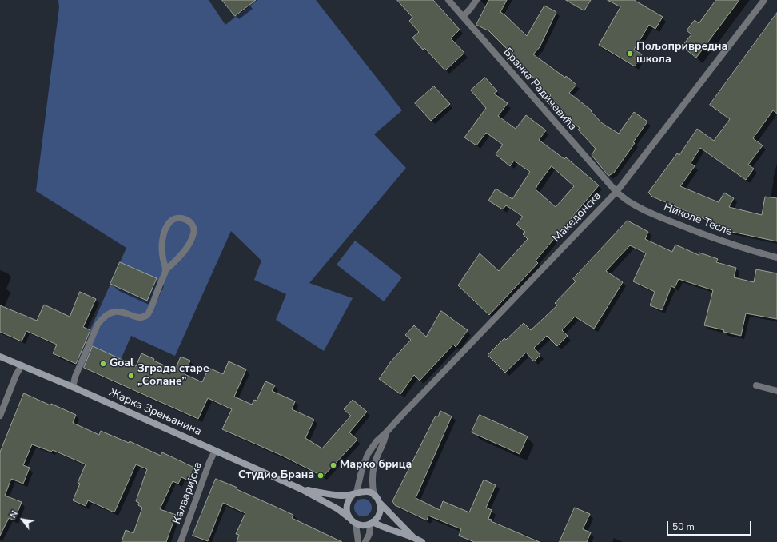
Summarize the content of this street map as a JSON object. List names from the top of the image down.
{
  "streets": {
    "main road": ["Жарка Зрењанина"],
    "street": [
      "Бранка Радичевића",
      "Македонска",
      "Николе Тесле",
      "Калваријска"
    ]
  },
  "crossings": [
    ["Бранка Радичевића", "Македонска"],
    ["Бранка Радичевића", "Николе Тесле"],
    ["Македонска", "Николе Тесле"],
    ["Македонска", "Жарка Зрењанина"],
    ["Жарка Зрењанина", "Калваријска"]
  ],
  "places": [
    "Пољопривредна школа",
    "Goal",
    "Зграда старе „Солане”",
    "Марко брица",
    "Студио Брана"
  ],
  "scale_bar": "50 m",
  "north": "top left"
}
